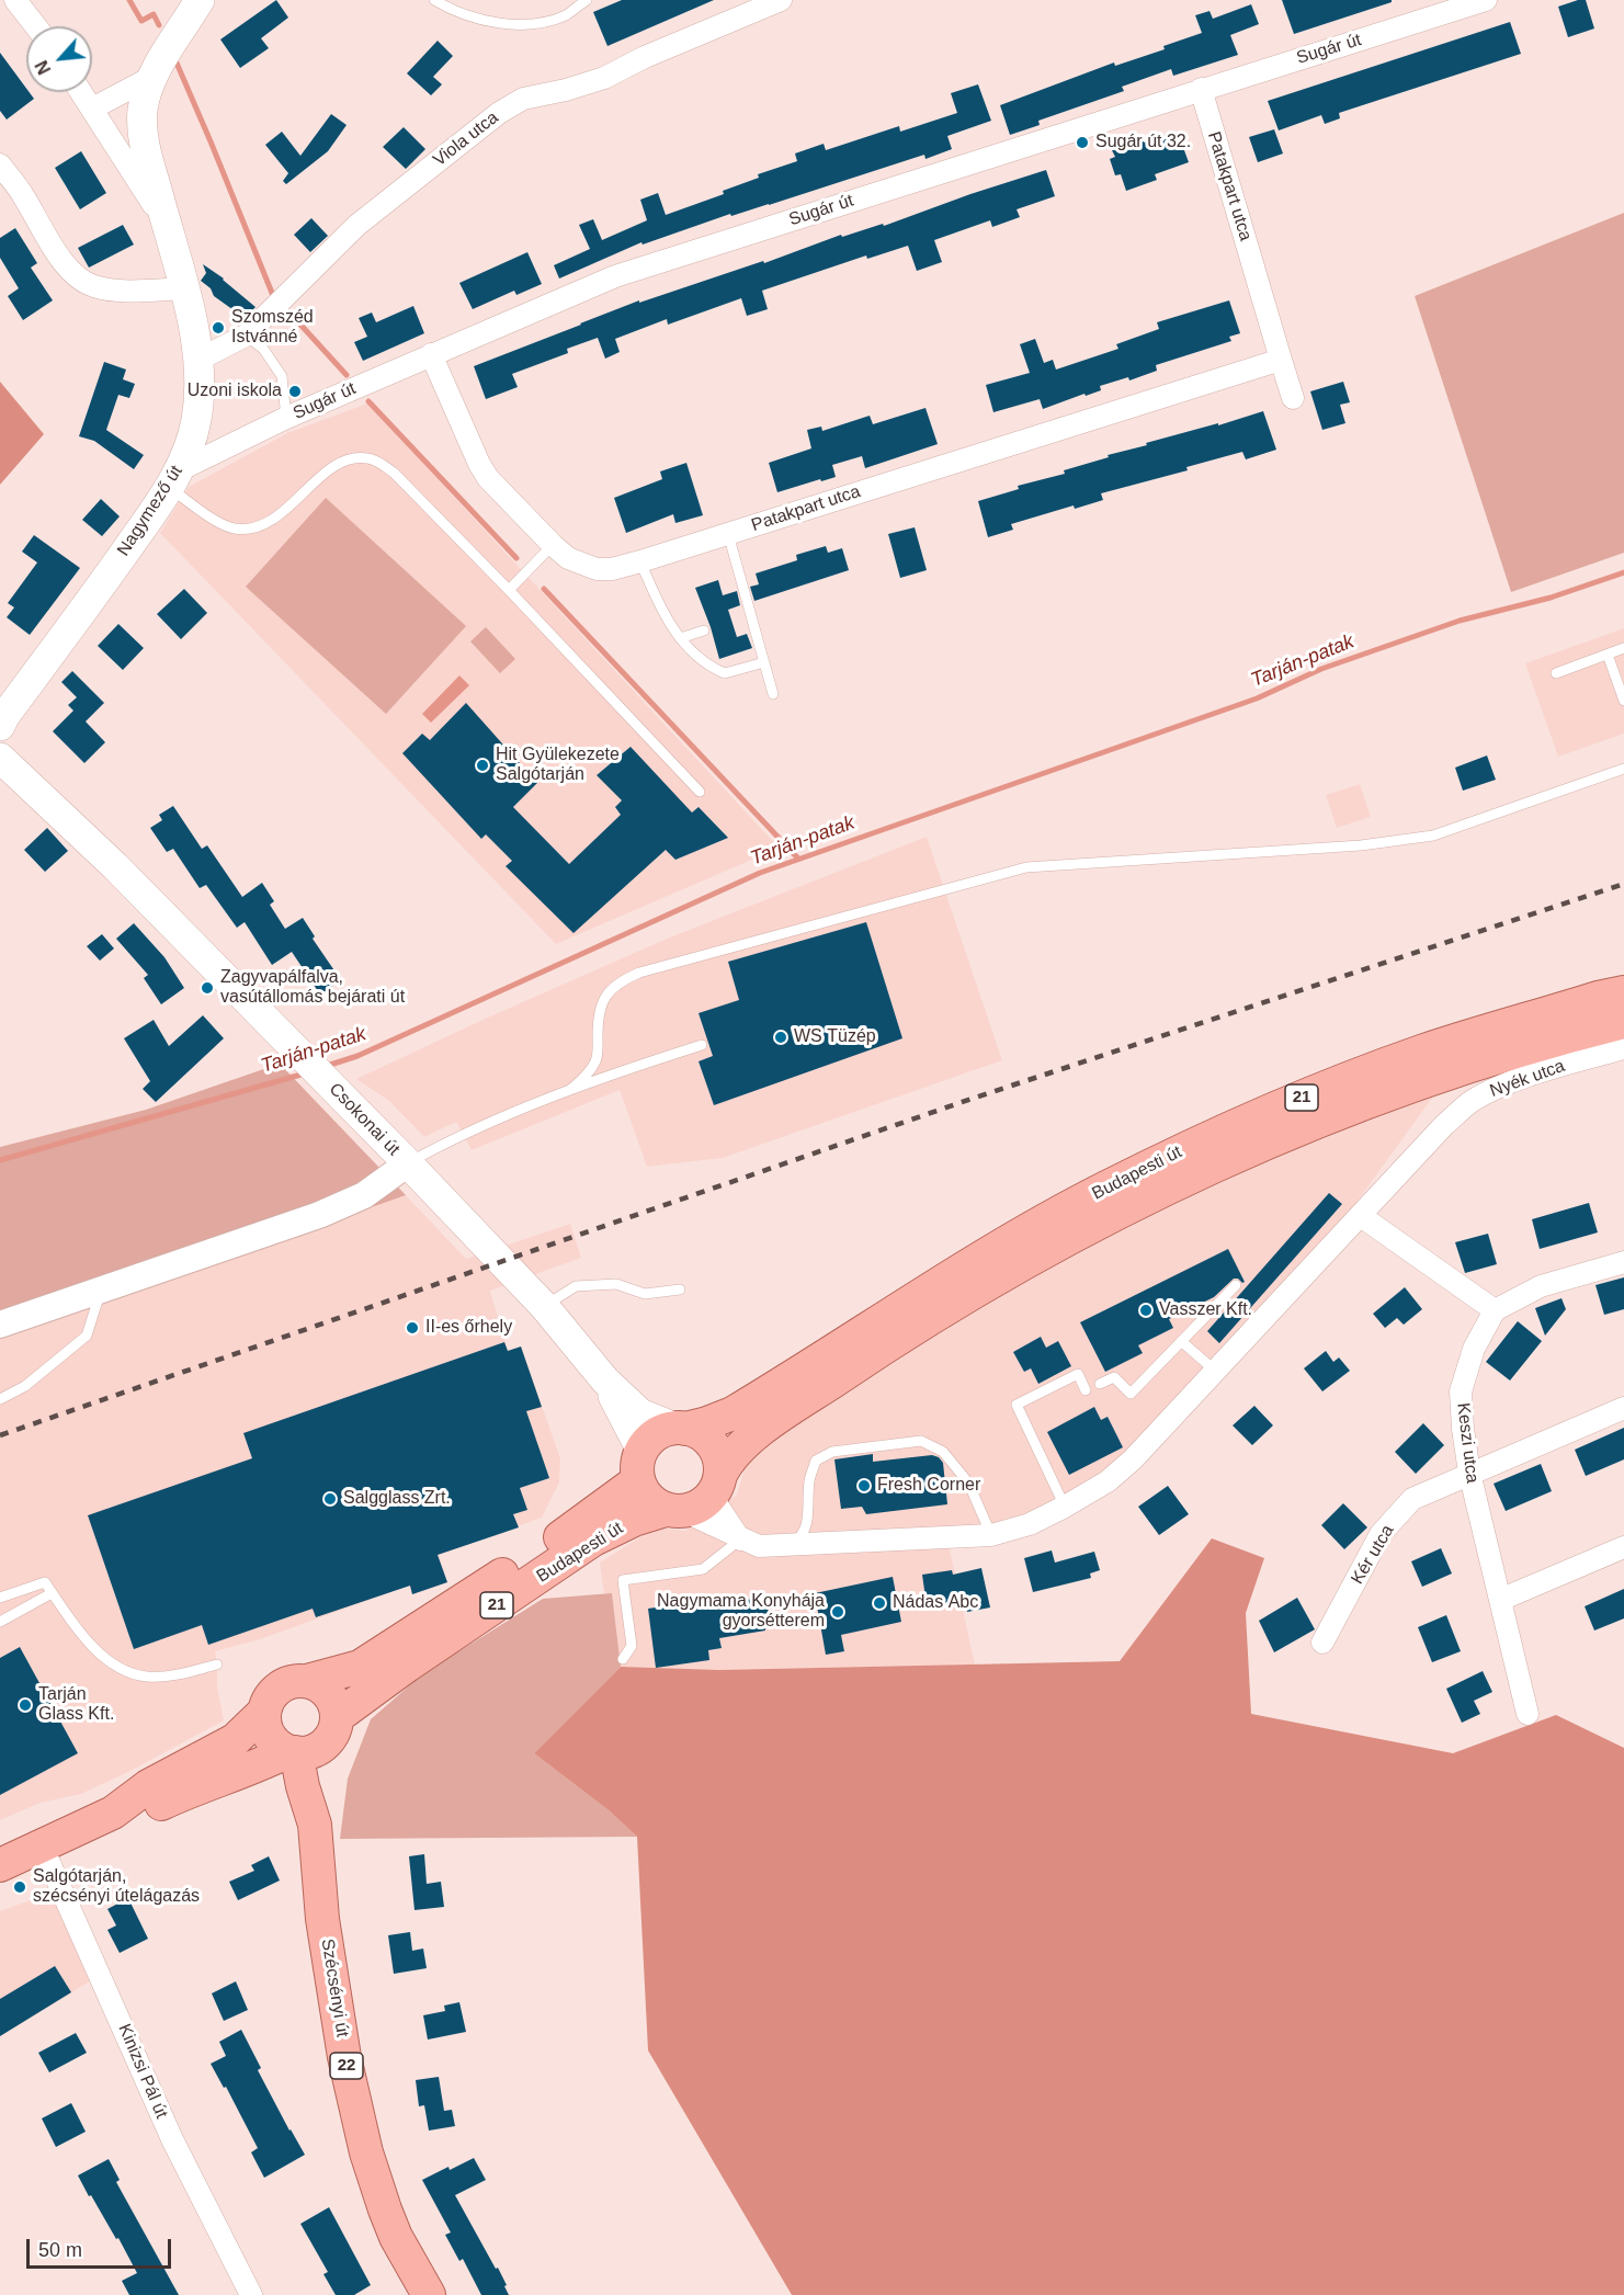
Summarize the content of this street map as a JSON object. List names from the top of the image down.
{
  "streets": {
    "main road": [
      "Nagymező út",
      "21",
      "Csokonai út",
      "Budapesti út",
      "Szécsényi út",
      "22"
    ],
    "street": [
      "Sugár út",
      "Viola utca",
      "Patakpart utca",
      "Nyék utca",
      "Keszi utca",
      "Kér utca",
      "Kinizsi Pál út"
    ]
  },
  "crossings": [
    ["Sugár út", "Patakpart utca"],
    ["Sugár út", "Nagymező út"],
    ["Viola utca", "Nagymező út"],
    ["21", "Budapesti út"],
    ["21", "Szécsényi út"],
    ["Budapesti út", "Szécsényi út"],
    ["Budapesti út", "Kinizsi Pál út"],
    ["Keszi utca", "Kér utca"]
  ],
  "water": ["Tarján-patak"],
  "places": [
    "Sugár út 32.",
    "Szomszéd Istvánné",
    "Uzoni iskola",
    "Hit Gyülekezete Salgótarján",
    "Zagyvapálfalva, vasútállomás bejárati út",
    "WS Tüzép",
    "Vasszer Kft.",
    "II-es őrhely",
    "Fresh Corner",
    "Salgglass Zrt.",
    "Nádas Abc",
    "Nagymama Konyhája gyorsétterem",
    "Tarján Glass Kft.",
    "Salgótarján, szécsényi útelágazás"
  ],
  "scale_bar": "50 m",
  "north": "bottom left"
}
